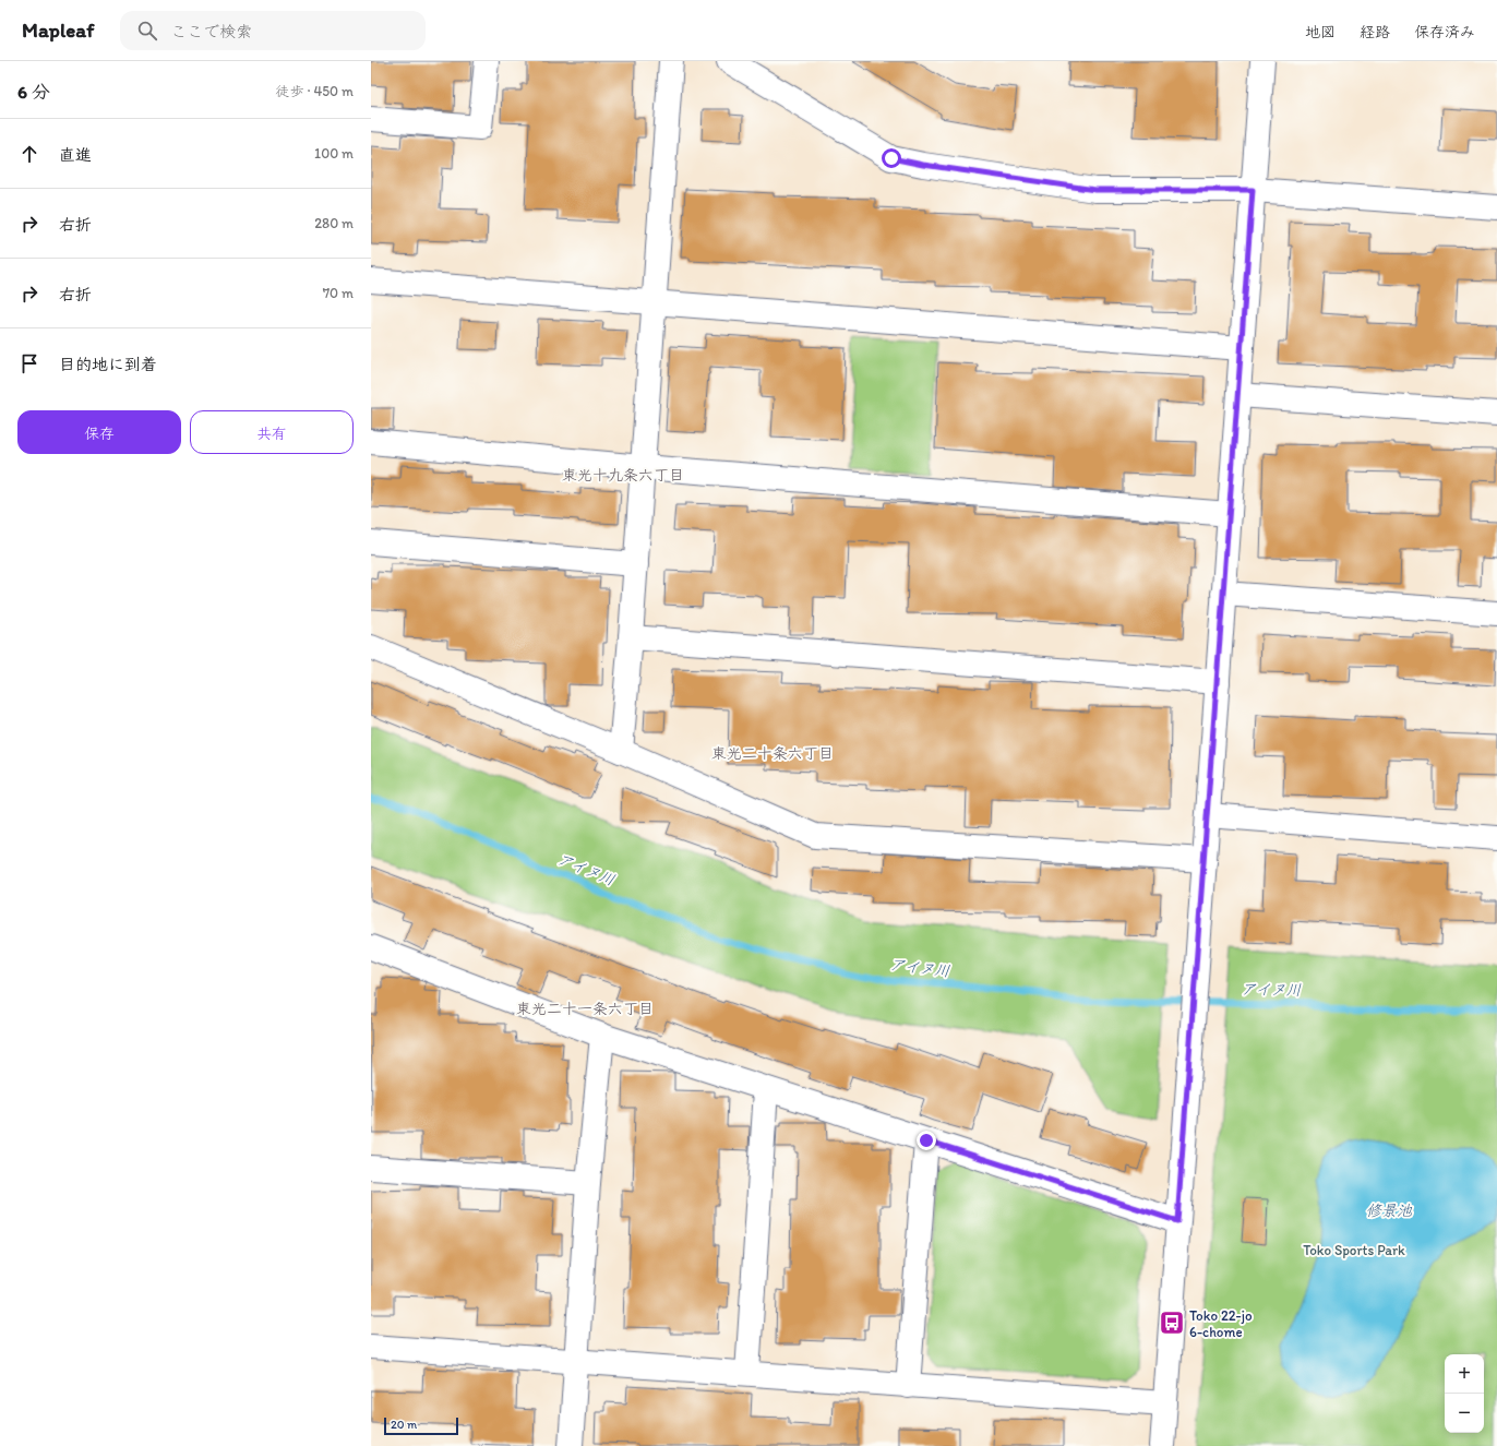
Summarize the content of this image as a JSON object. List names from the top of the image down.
{
  "districts": ["東光十九条六丁目", "東光二十条六丁目", "東光二十一条六丁目"],
  "water": ["アイヌ川", "修景池"],
  "parks": ["Toko Sports Park"],
  "places": {
    "bus stop": ["Toko 22-jo 6-chome"]
  },
  "scale_bar": "20 m",
  "page": {
    "header": "Mapleaf",
    "search": "ここで検索",
    "nav": ["地図", "経路", "保存済み"],
    "heading": ["6 分", "徒歩 · 450 m"],
    "list": [
      ["直進", "100 m"],
      ["右折", "280 m"],
      ["右折", "70 m"],
      "目的地に到着"
    ],
    "buttons": ["保存", "共有"],
    "map_buttons": ["+", "−"],
    "scale": "20 m"
  }
}
